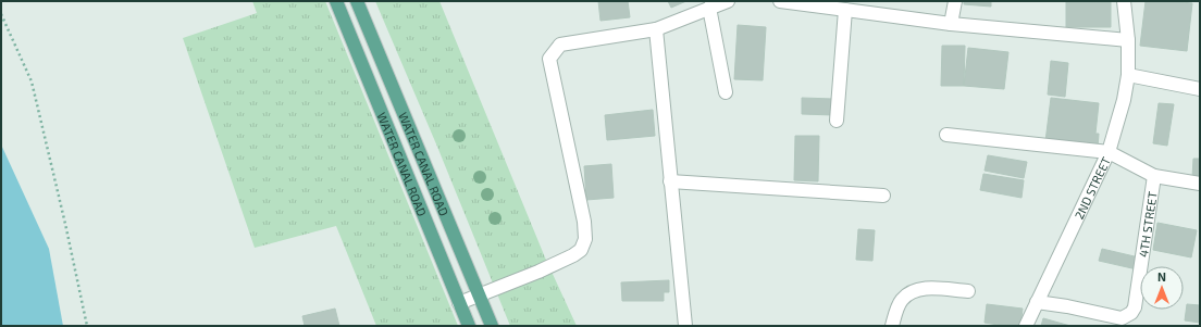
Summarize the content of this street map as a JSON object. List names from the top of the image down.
{
  "streets": {
    "main road": ["WATER CANAL ROAD"],
    "street": ["2ND STREET", "4TH STREET"]
  },
  "crossings": [
    ["2ND STREET", "4TH STREET"]
  ],
  "north": "top"
}
